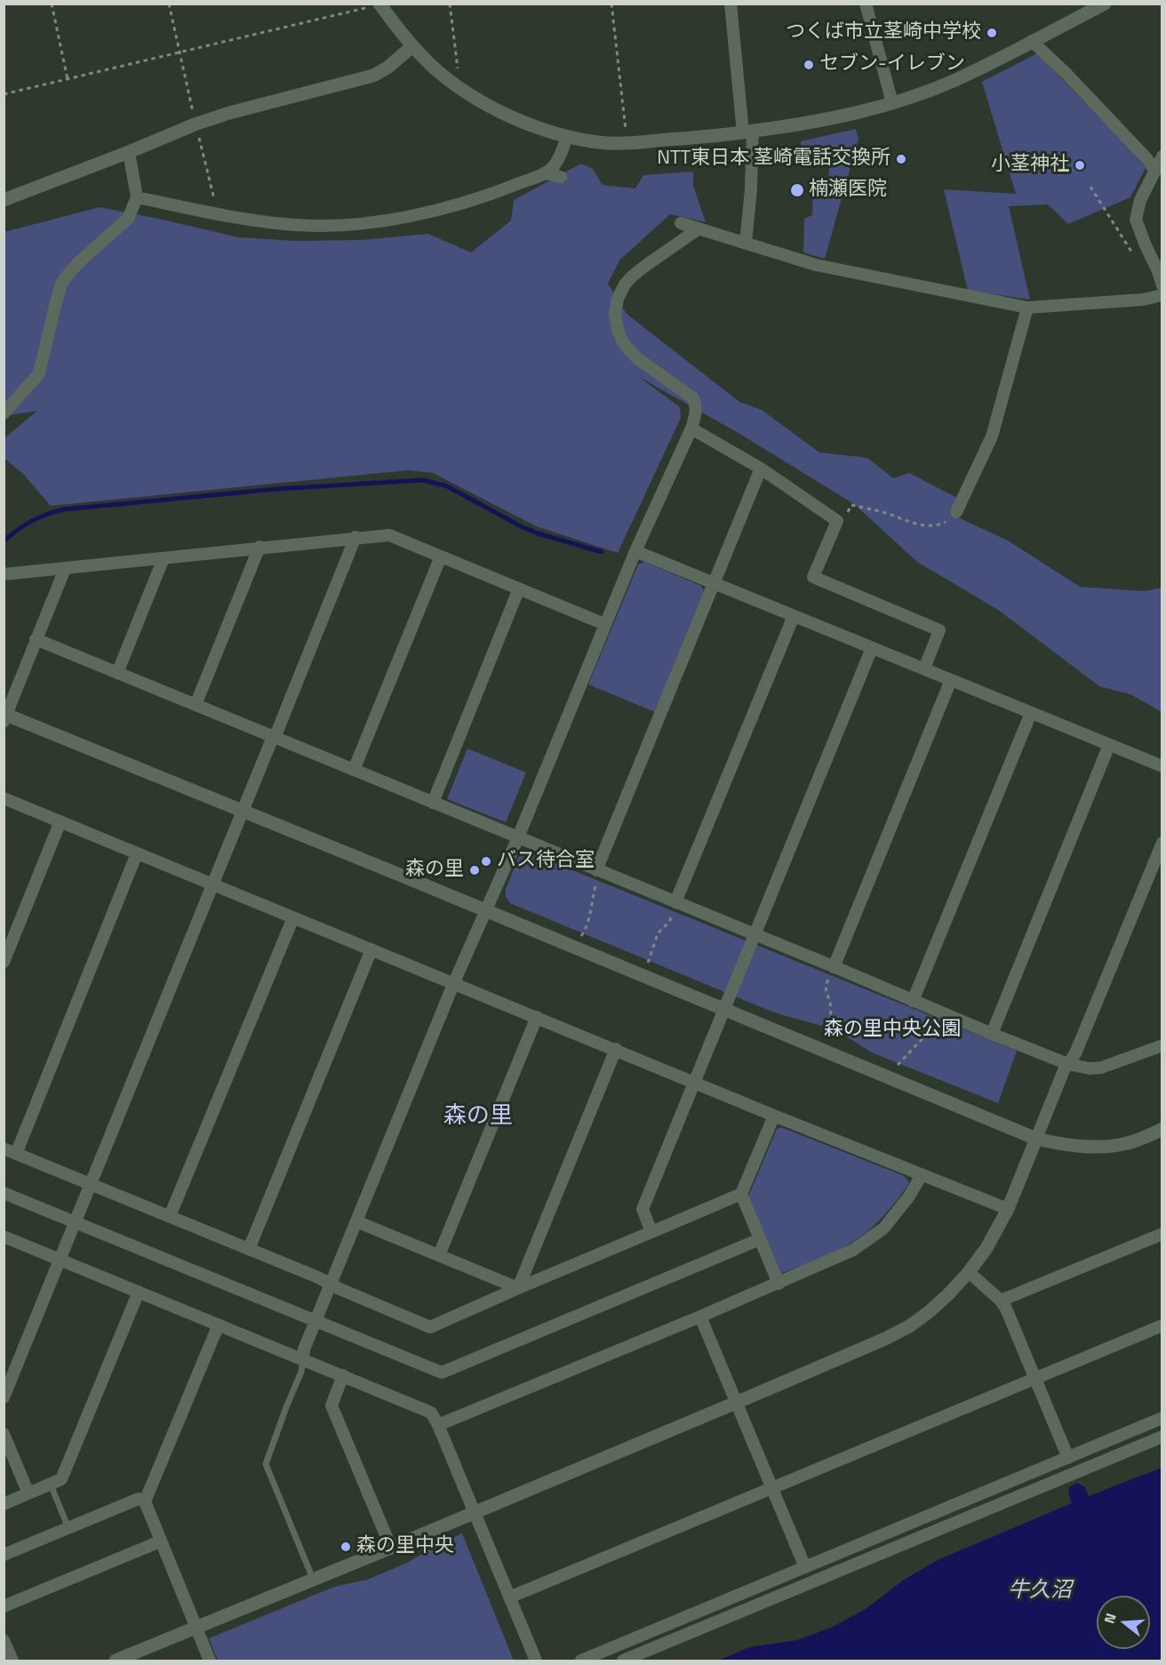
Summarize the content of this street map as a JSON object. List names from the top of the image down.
{
  "districts": ["森の里"],
  "water": ["牛久沼"],
  "parks": ["森の里中央公園"],
  "places": [
    "つくば市立茎崎中学校",
    "セブン-イレブン",
    "NTT東日本 茎崎電話交換所",
    "小茎神社",
    "楠瀬医院",
    "バス待合室",
    "森の里",
    "森の里中央"
  ],
  "north": "left"
}
